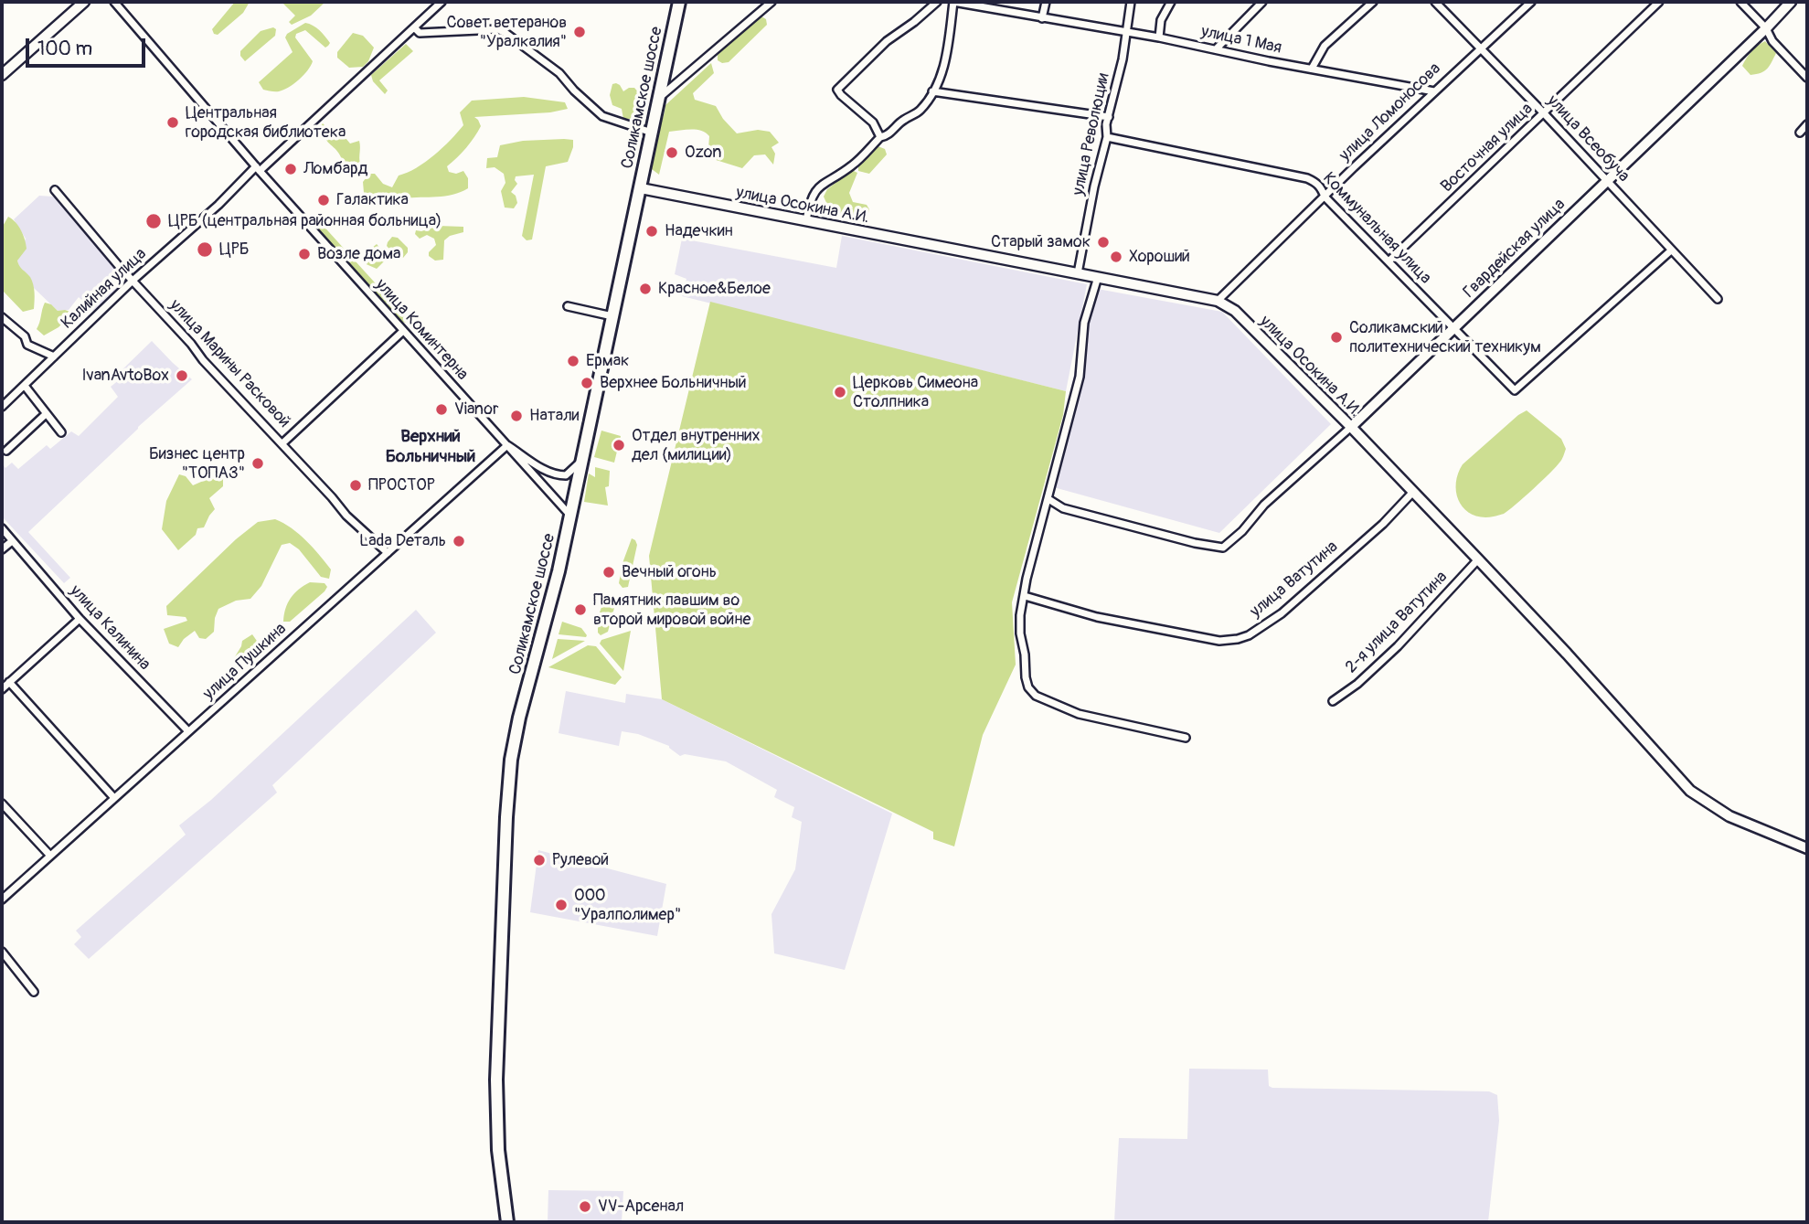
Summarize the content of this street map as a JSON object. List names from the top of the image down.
{
  "streets": {
    "highway": ["Соликамское шоссе"],
    "street": [
      "улица 1 Мая",
      "улица Ломоносова",
      "улица Революции",
      "улица Всеобуча",
      "Восточная улица",
      "улица Осокина А.И.",
      "Коммунальная улица",
      "Гвардейская улица",
      "Калийная улица",
      "улица Коминтерна",
      "улица Марины Расковой",
      "улица Ватутина",
      "2-я улица Ватутина",
      "улица Калинина",
      "улица Пушкина"
    ]
  },
  "crossings": [
    ["улица 1 Мая", "улица Ломоносова"],
    ["улица 1 Мая", "улица Революции"],
    ["Соликамское шоссе", "улица Осокина А.И."],
    ["Соликамское шоссе", "улица Коминтерна"],
    ["улица Ломоносова", "улица Всеобуча"],
    ["улица Ломоносова", "улица Осокина А.И."],
    ["улица Ломоносова", "Коммунальная улица"],
    ["улица Революции", "улица Осокина А.И."],
    ["улица Революции", "Коммунальная улица"],
    ["улица Всеобуча", "Восточная улица"],
    ["улица Всеобуча", "Коммунальная улица"],
    ["улица Всеобуча", "Гвардейская улица"],
    ["Восточная улица", "Коммунальная улица"],
    ["улица Осокина А.И.", "Гвардейская улица"],
    ["улица Осокина А.И.", "улица Ватутина"],
    ["улица Осокина А.И.", "2-я улица Ватутина"],
    ["Коммунальная улица", "Гвардейская улица"],
    ["Калийная улица", "улица Коминтерна"],
    ["Калийная улица", "улица Марины Расковой"],
    ["улица Коминтерна", "улица Пушкина"],
    ["улица Марины Расковой", "улица Пушкина"],
    ["улица Калинина", "улица Пушкина"]
  ],
  "districts": ["Верхний Больничный"],
  "places": [
    "Совет ветеранов \"Уралкалия\"",
    "Центральная городская библиотека",
    "Ozon",
    "Ломбард",
    "Галактика",
    "ЦРБ (центральная районная больница)",
    "Надечкин",
    "Старый замок",
    "ЦРБ",
    "Возле дома",
    "Хороший",
    "Красное&Белое",
    "Соликамский политехнический техникум",
    "Ермак",
    "IvanAvtoBox",
    "Верхнее Больничный",
    "Церковь Симеона Столпника",
    "Vianor",
    "Натали",
    "Отдел внутренних дел (милиции)",
    "Бизнес центр \"ТОПАЗ\"",
    "ПРОСТОР",
    "Lada Dеталь",
    "Вечный огонь",
    "Памятник павшим во второй мировой войне",
    "Рулевой",
    "OOO \"Уралполимер\"",
    "VV-Арсенал"
  ],
  "scale_bar": "100 m"
}
